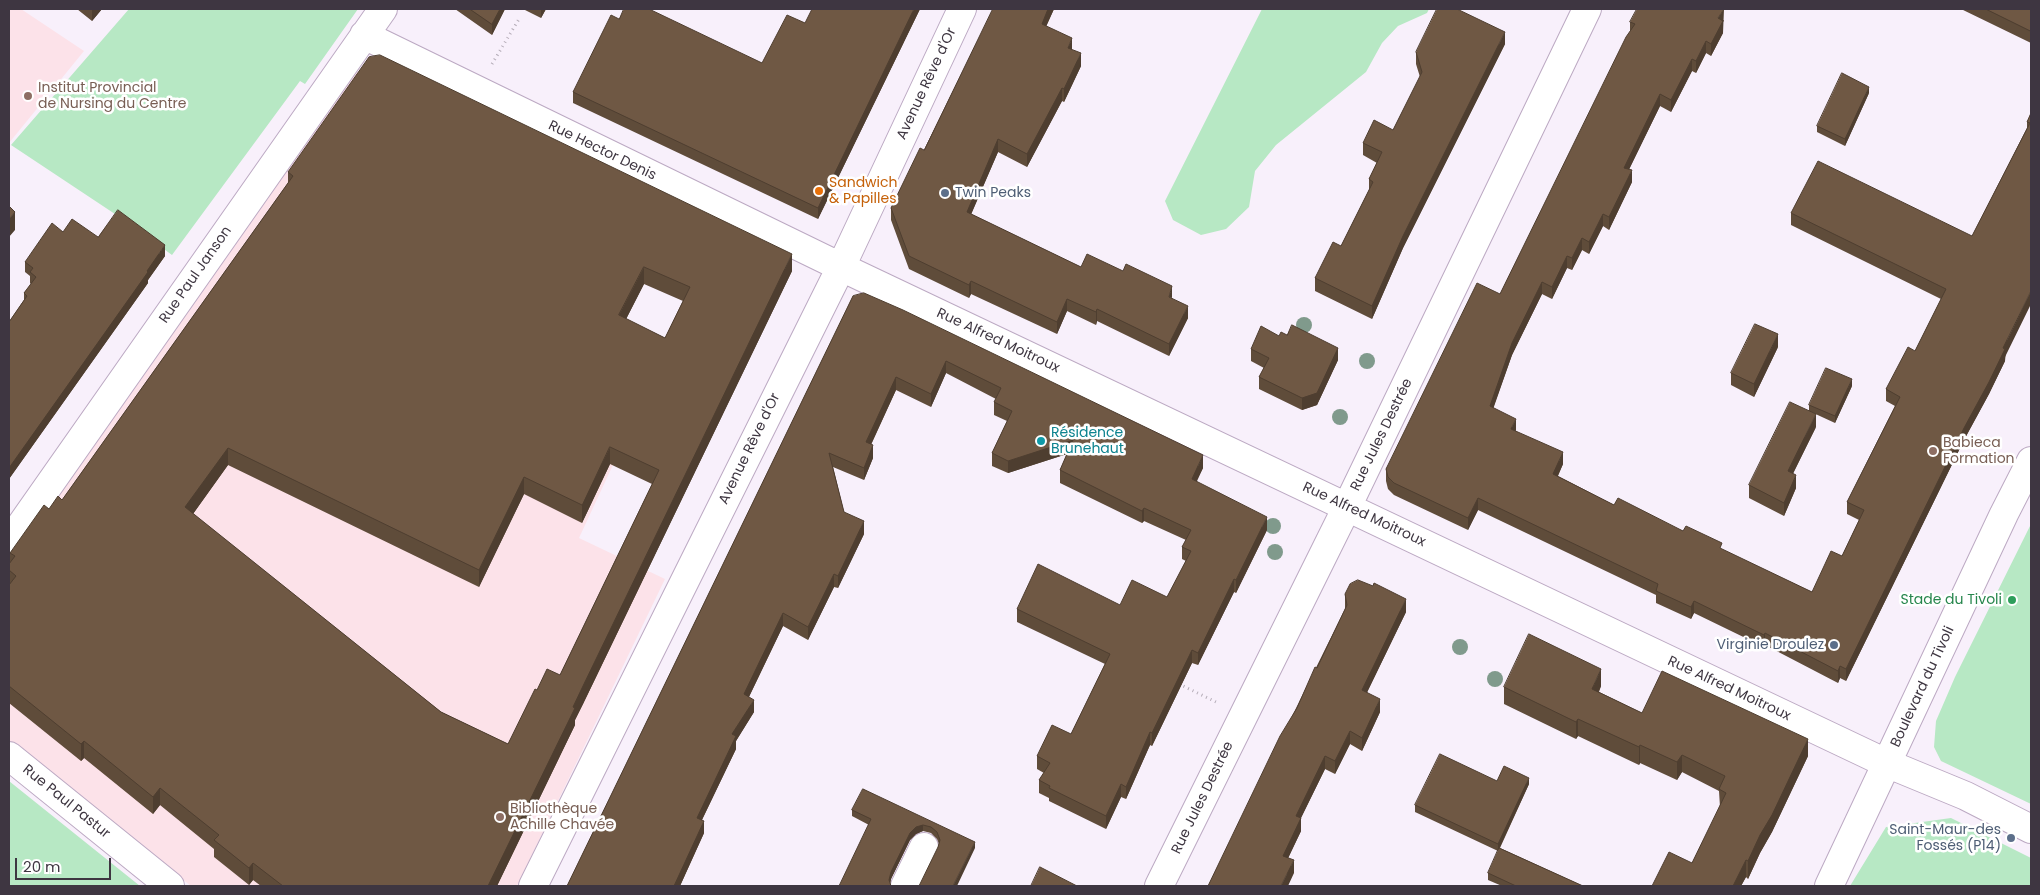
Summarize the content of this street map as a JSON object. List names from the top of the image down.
{
  "streets": {
    "street": [
      "Avenue Rêve d'Or",
      "Rue Hector Denis",
      "Rue Paul Janson",
      "Rue Alfred Moitroux",
      "Rue Jules Destrée",
      "Boulevard du Tivoli",
      "Rue Paul Pastur"
    ]
  },
  "crossings": [
    ["Avenue Rêve d'Or", "Rue Hector Denis"],
    ["Avenue Rêve d'Or", "Rue Alfred Moitroux"],
    ["Rue Hector Denis", "Rue Paul Janson"],
    ["Rue Hector Denis", "Rue Alfred Moitroux"],
    ["Rue Alfred Moitroux", "Rue Jules Destrée"],
    ["Rue Alfred Moitroux", "Boulevard du Tivoli"]
  ],
  "places": [
    "Institut Provincial de Nursing du Centre",
    "Sandwich & Papilles",
    "Twin Peaks",
    "Résidence Brunehaut",
    "Babieca Formation",
    "Stade du Tivoli",
    "Virginie Droulez",
    "Bibliothèque Achille Chavée",
    "Saint-Maur-des Fossés (P14)"
  ],
  "scale_bar": "20 m"
}
